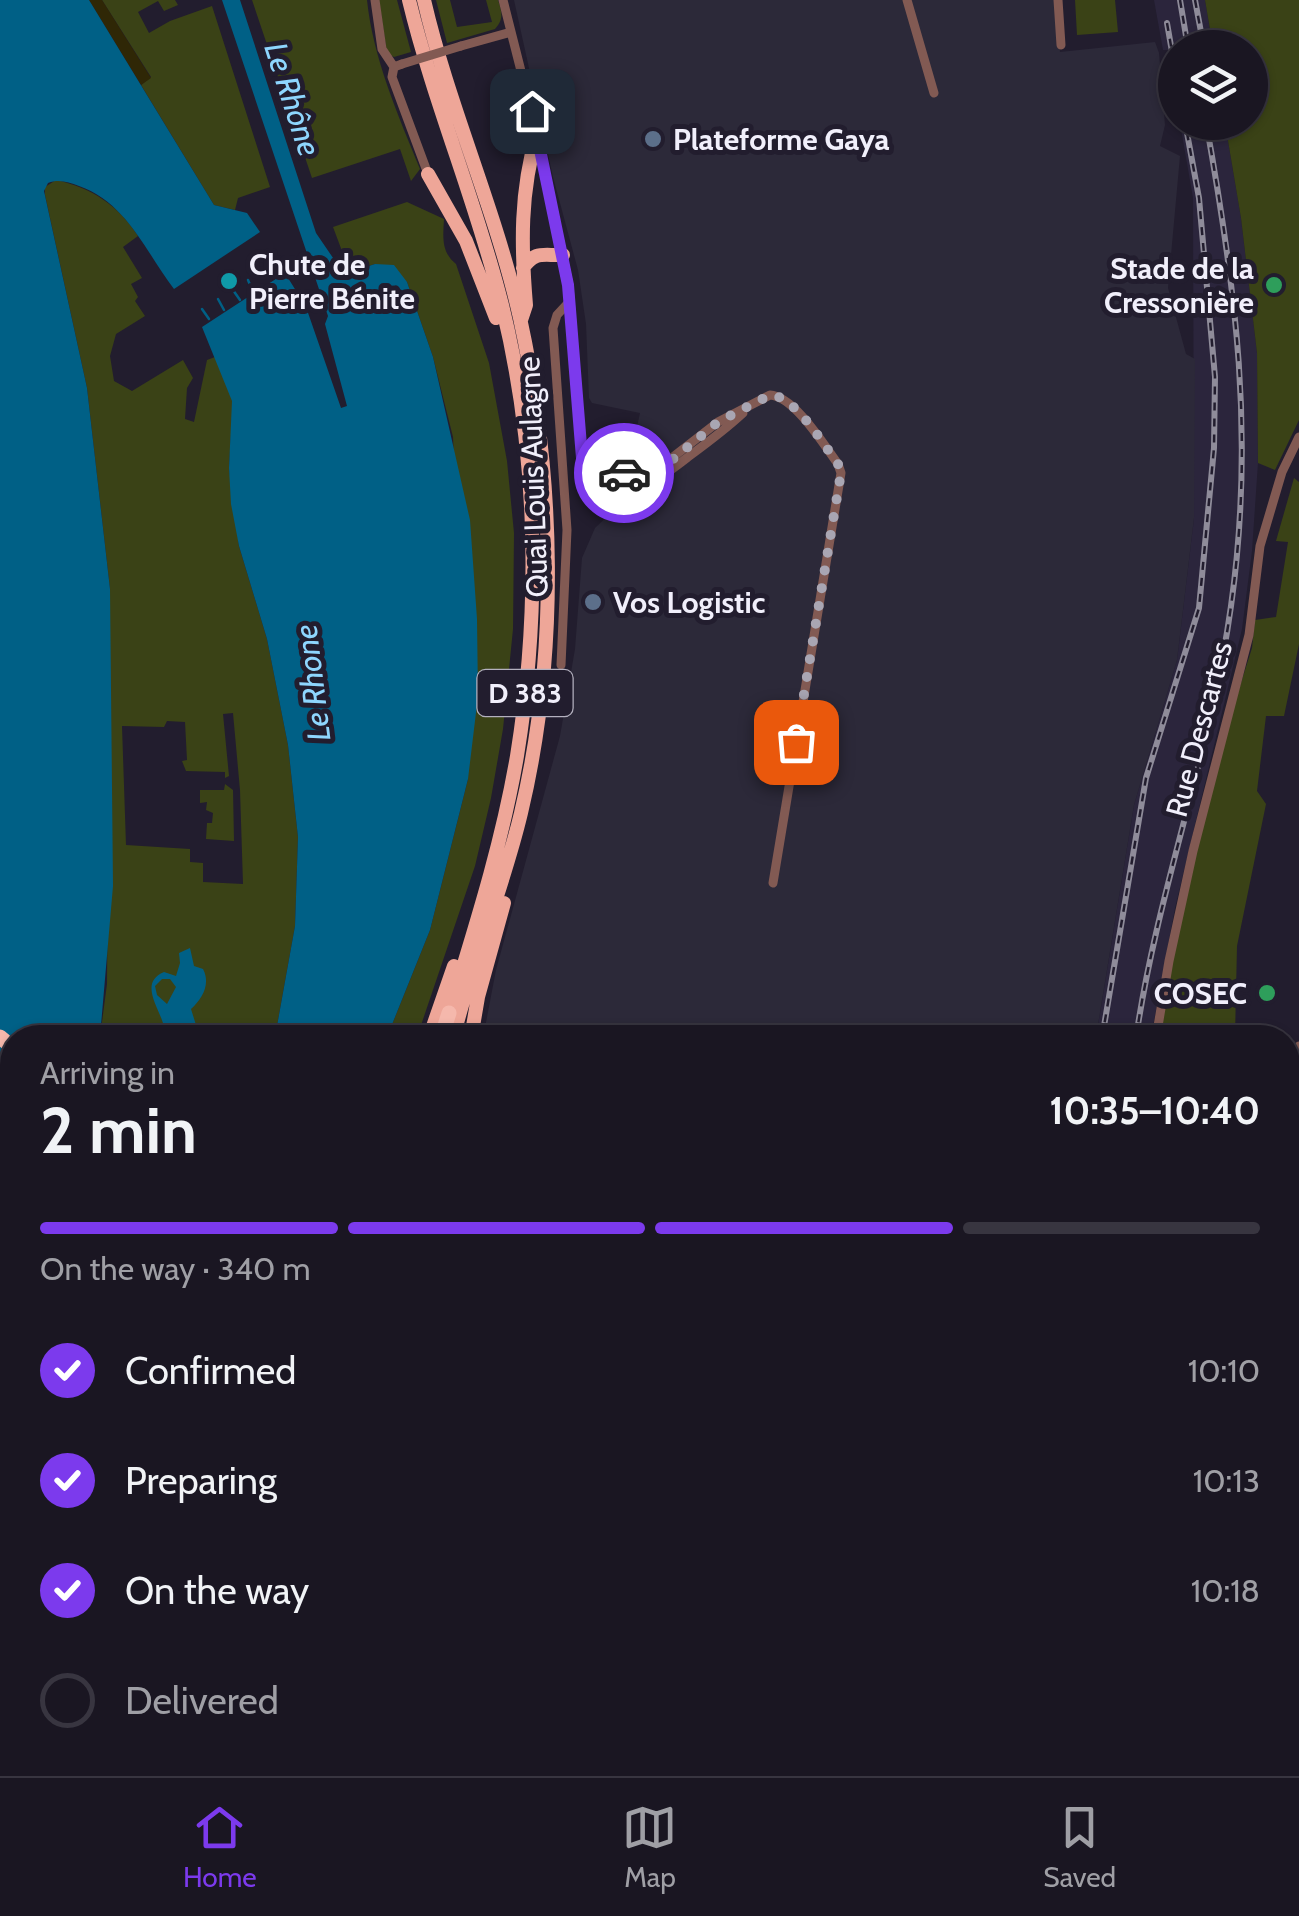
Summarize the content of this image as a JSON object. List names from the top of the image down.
{
  "streets": {
    "highway": ["D 383"],
    "street": ["Quai Louis Aulagne", "Rue Descartes"]
  },
  "water": ["Le Rhône", "Le Rhone"],
  "places": [
    "Plateforme Gaya",
    "Chute de Pierre Bénite",
    "Stade de la Cressonière",
    "Vos Logistic",
    "COSEC"
  ],
  "page": {
    "heading": ["2 min", "Arriving in", "10:35–10:40"],
    "bar": "On the way · 340 m",
    "list": [
      ["Confirmed", "10:10"],
      ["Preparing", "10:13"],
      ["On the way", "10:18"],
      "Delivered"
    ],
    "tabs": ["Home", "Map", "Saved"]
  }
}
